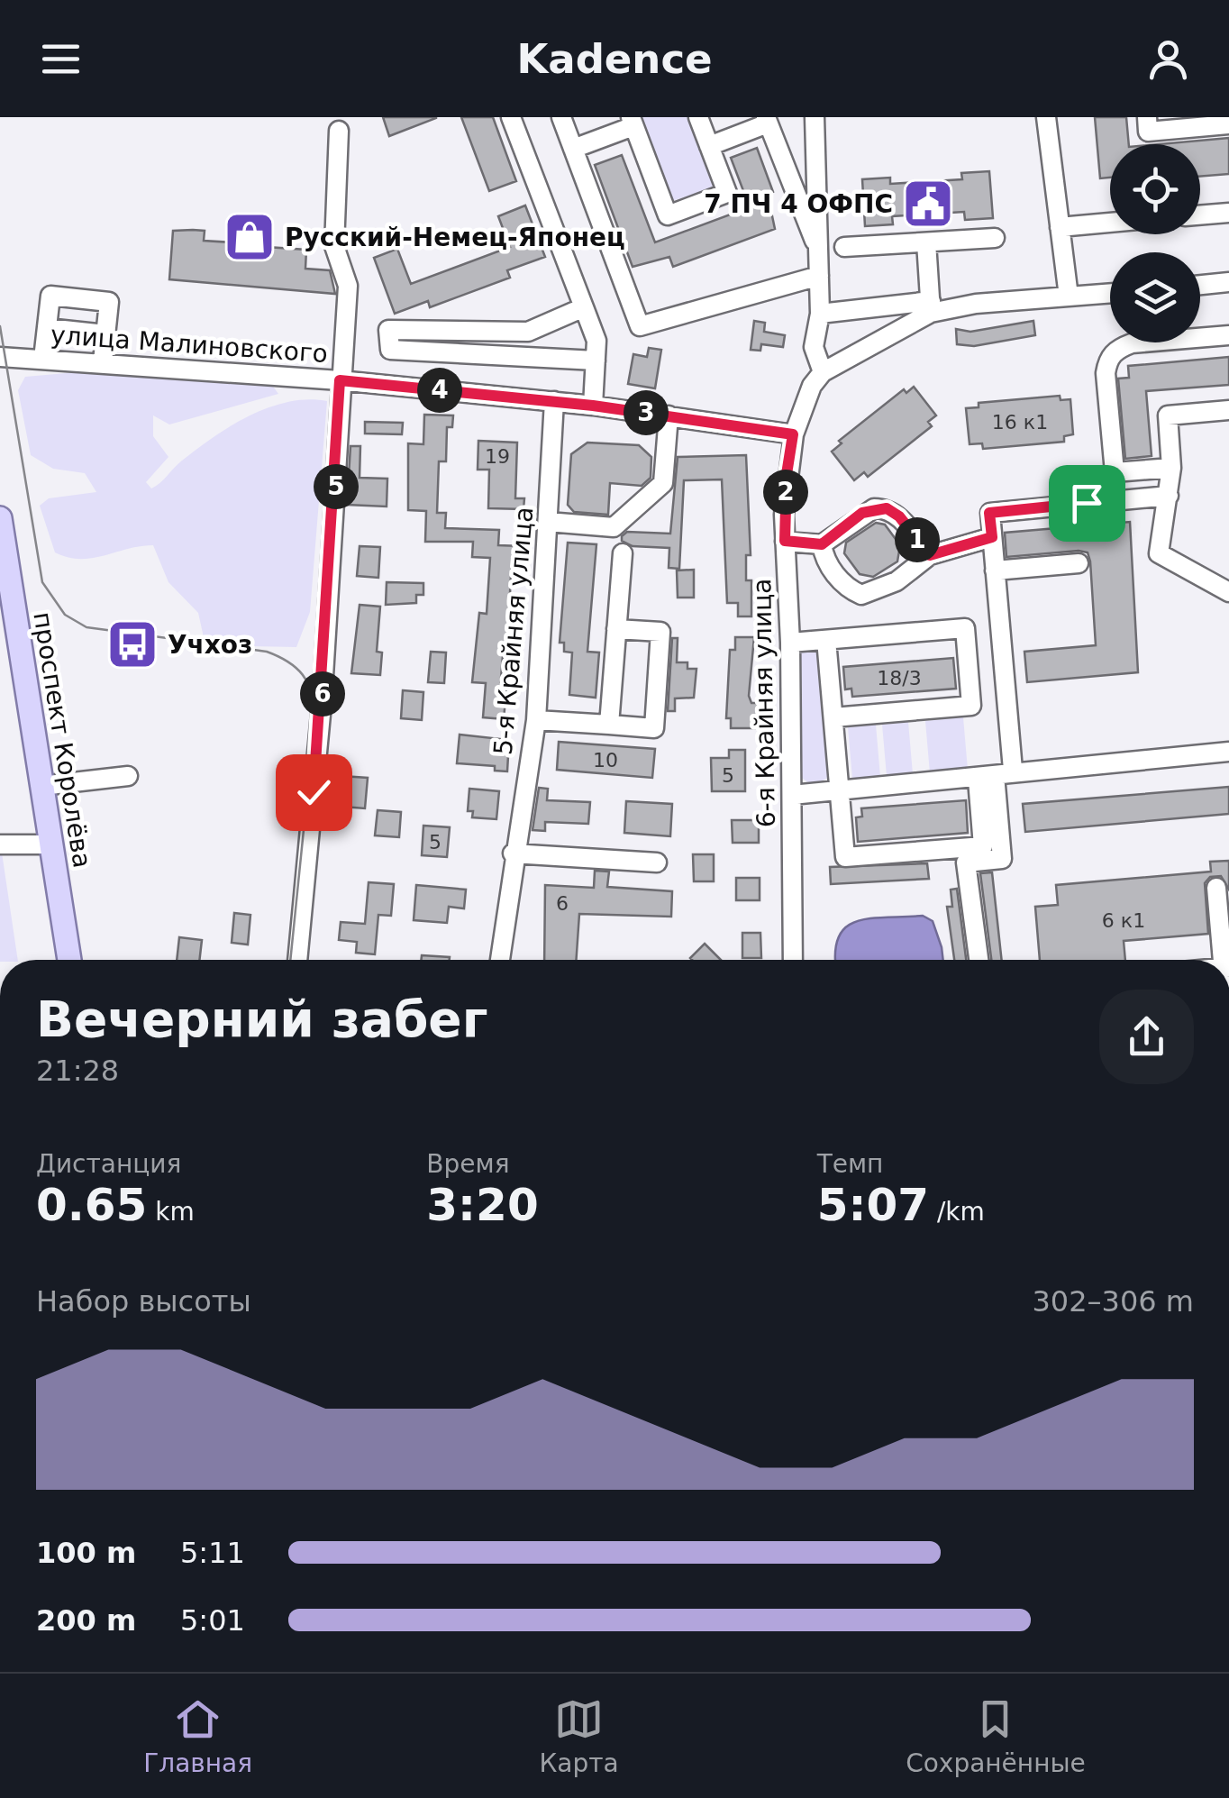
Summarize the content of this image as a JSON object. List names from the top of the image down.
{
  "streets": {
    "main road": ["проспект Королёва"],
    "street": ["улица Малиновского", "5-я Крайняя улица", "6-я Крайняя улица"]
  },
  "crossings": [
    ["улица Малиновского", "5-я Крайняя улица"],
    ["улица Малиновского", "6-я Крайняя улица"]
  ],
  "places": {
    "public building": ["7 ПЧ 4 ОФПС"],
    "shop": ["Русский-Немец-Японец"],
    "bus stop": ["Учхоз"]
  },
  "house_numbers": [
    "16 к1",
    "19",
    "18/3",
    "10",
    "5",
    "5",
    "6",
    "6 к1"
  ],
  "page": {
    "header": "Kadence",
    "pins": [
      "4",
      "3",
      "5",
      "2",
      "1",
      "6"
    ],
    "heading": ["Вечерний забег", "21:28"],
    "stats": [
      ["Дистанция", "0.65 km"],
      ["Время", "3:20"],
      ["Темп", "5:07 /km"]
    ],
    "chart": ["Набор высоты", "302–306 m"],
    "list": [
      {
        "name": "100 m",
        "note": "5:11"
      },
      {
        "name": "200 m",
        "note": "5:01"
      }
    ],
    "tabs": ["Главная", "Карта", "Сохранённые"]
  }
}
